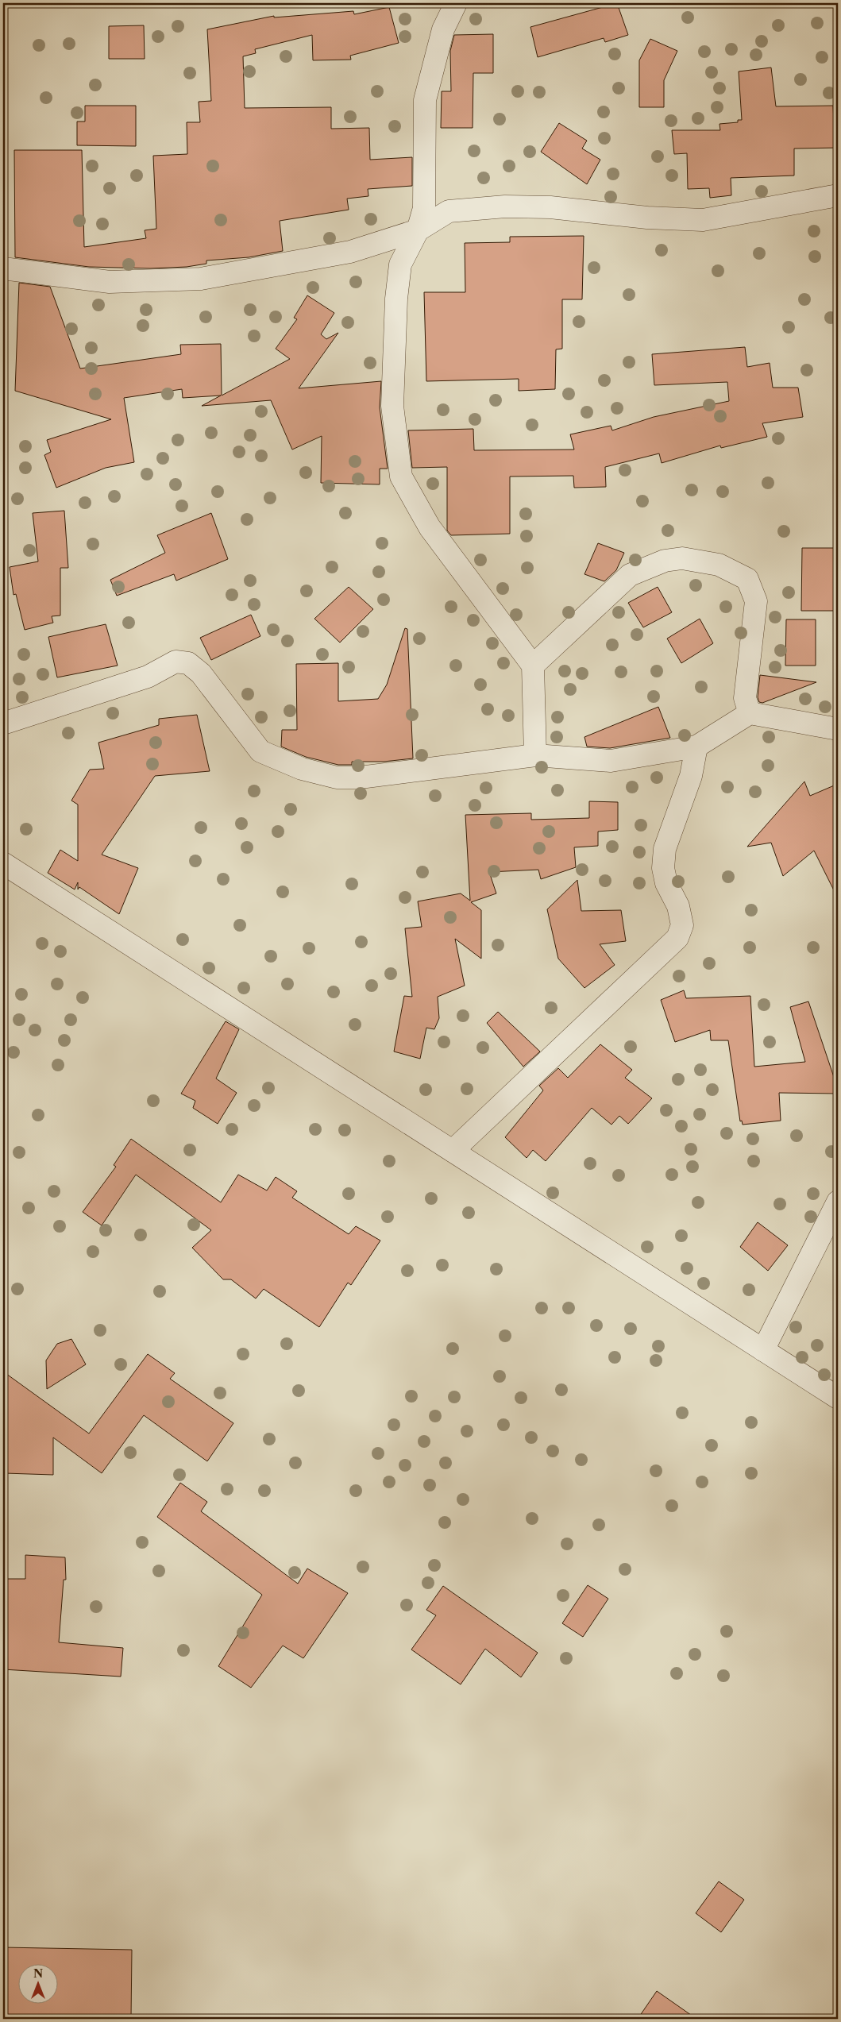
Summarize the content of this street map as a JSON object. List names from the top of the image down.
{
  "north": "top"
}
